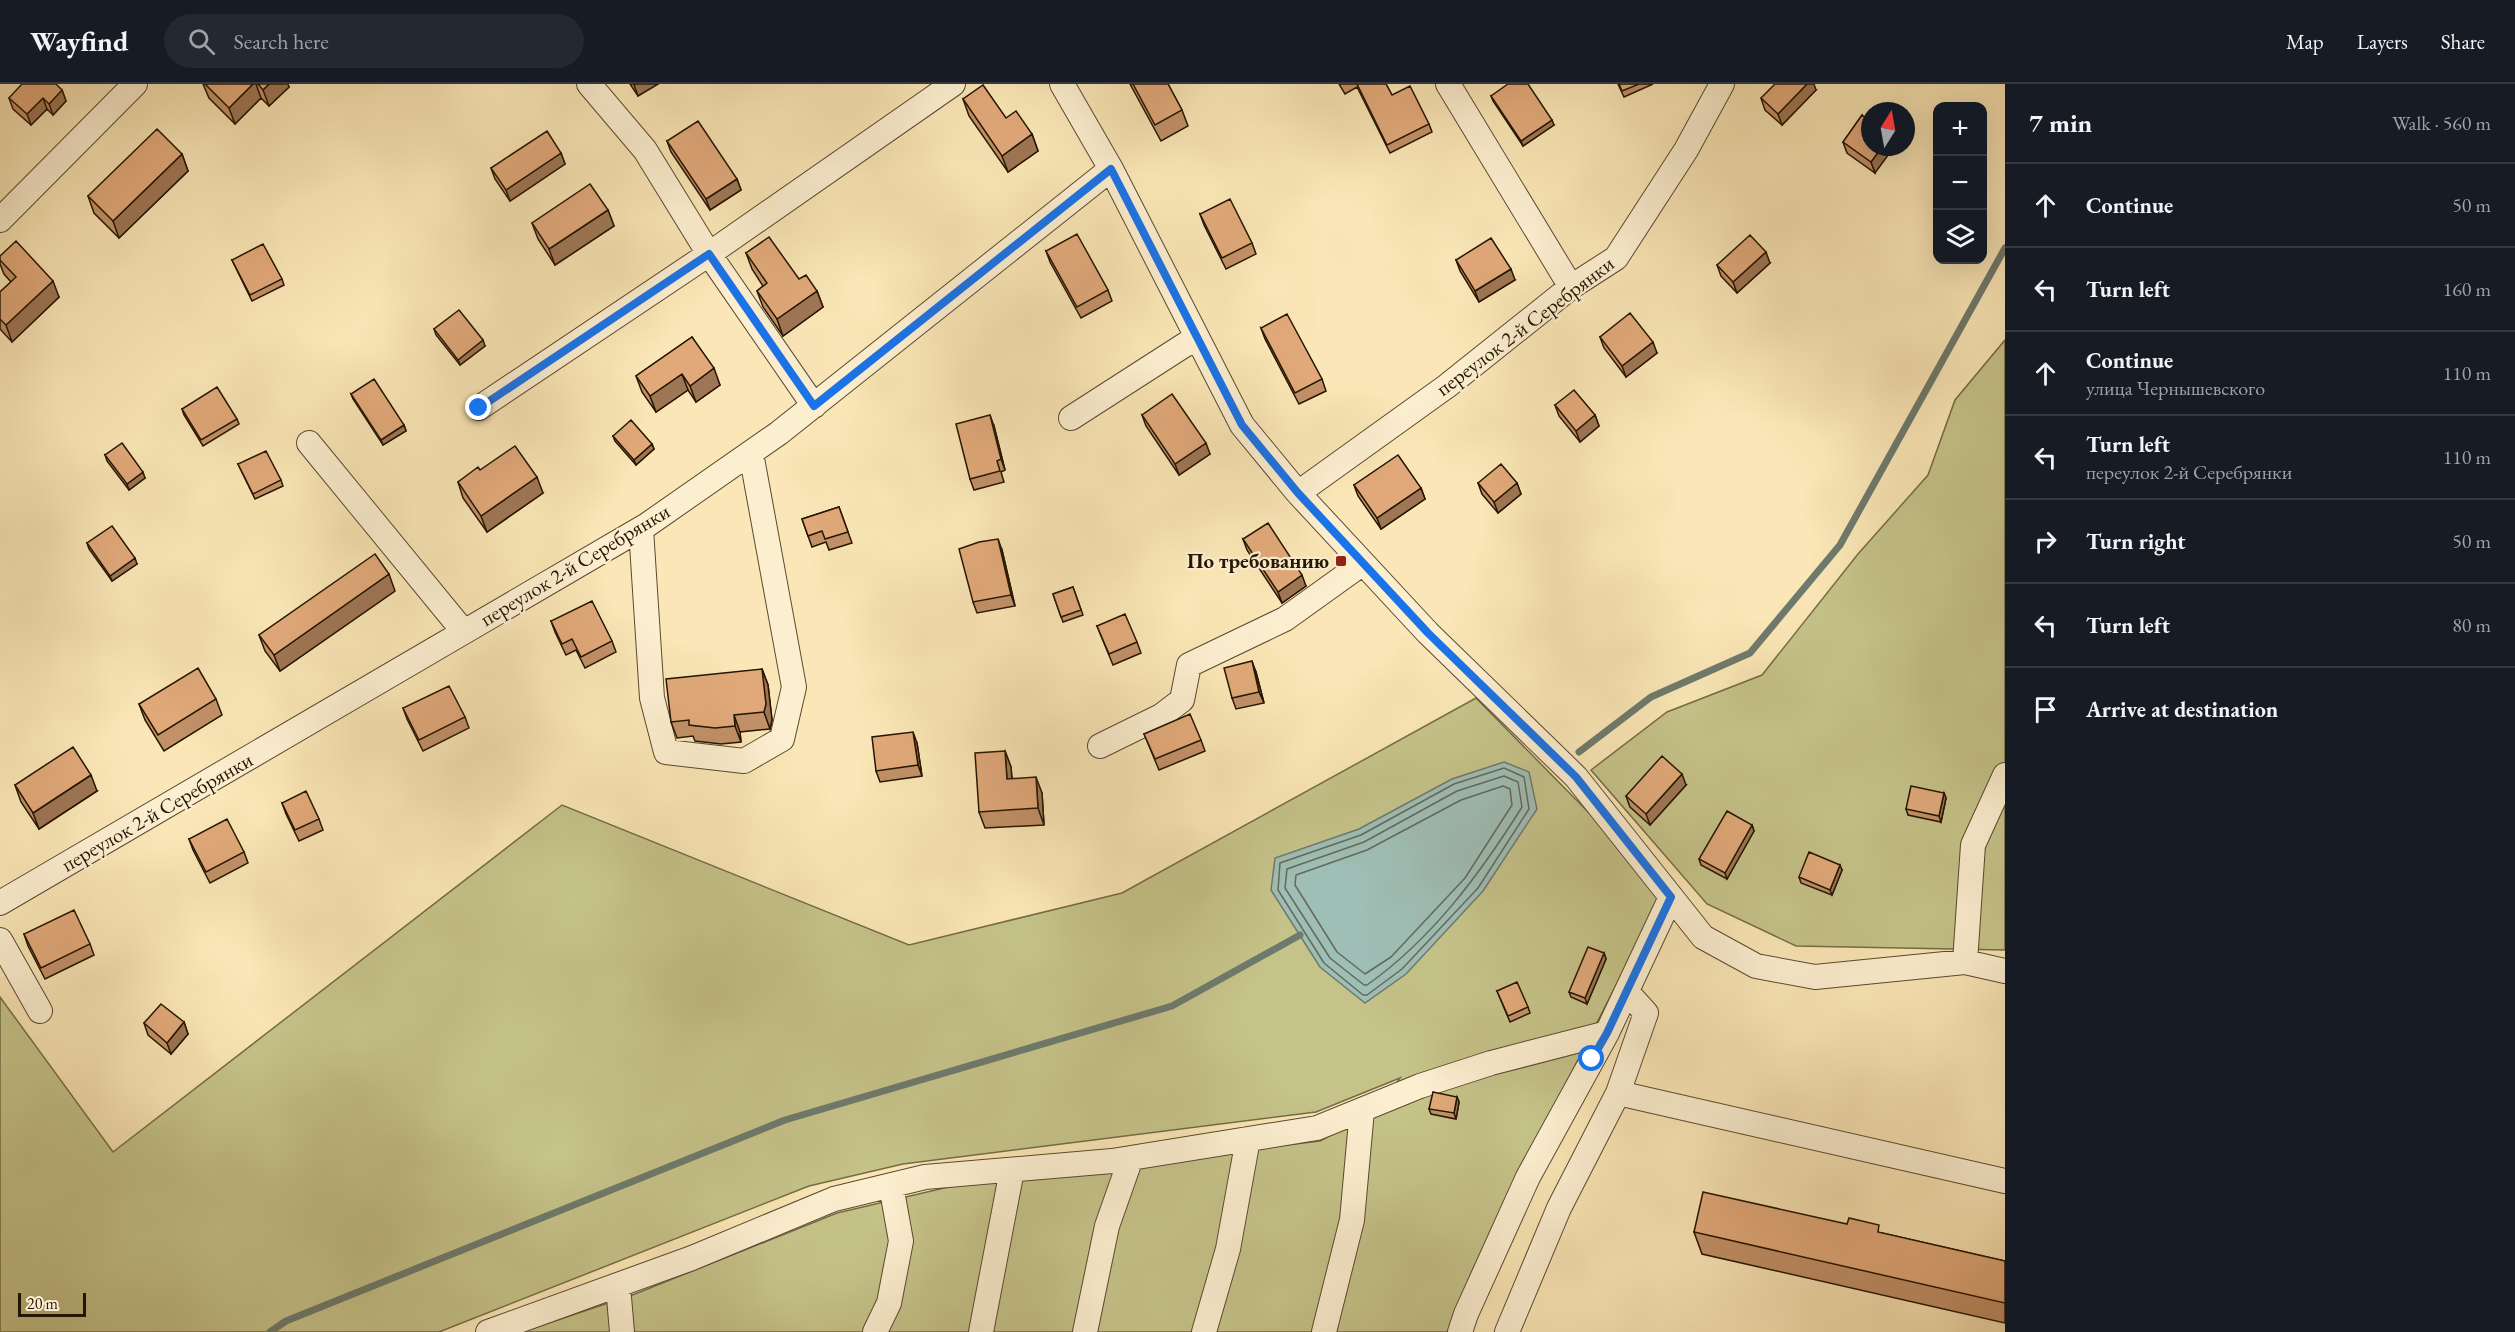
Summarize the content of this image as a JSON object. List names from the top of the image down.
{
  "streets": {
    "street": ["переулок 2-й Серебрянки"]
  },
  "places": {
    "transit": ["По требованию"]
  },
  "scale_bar": "20 m",
  "north": "top",
  "page": {
    "header": "Wayfind",
    "search": "Search here",
    "nav": ["Map", "Layers", "Share"],
    "heading": ["7 min", "Walk · 560 m"],
    "map_buttons": ["+", "−"],
    "list": [
      ["Continue", "50 m"],
      ["Turn left", "160 m"],
      ["Continue", "улица Чернышевского", "110 m"],
      ["Turn left", "переулок 2-й Серебрянки", "110 m"],
      ["Turn right", "50 m"],
      ["Turn left", "80 m"],
      "Arrive at destination"
    ],
    "scale": "20 m"
  }
}
